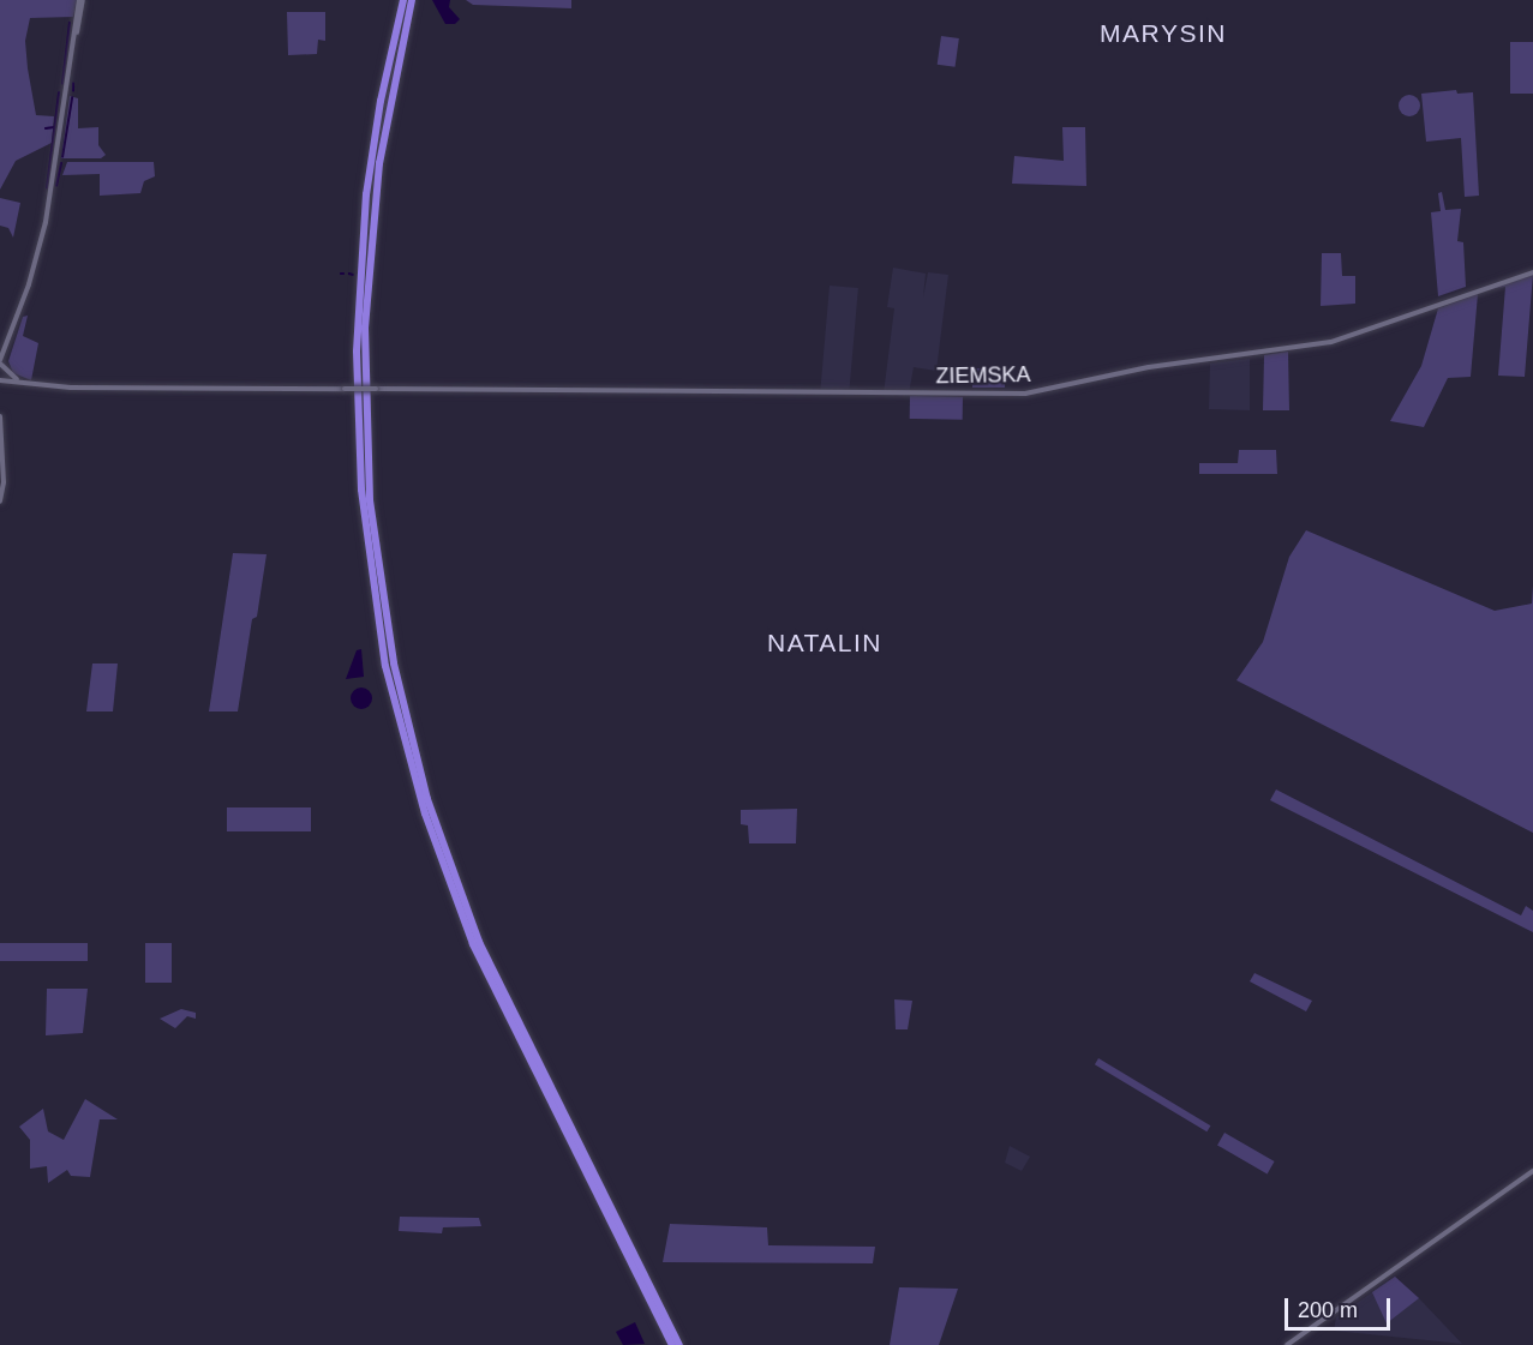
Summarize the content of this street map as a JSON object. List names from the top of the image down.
{
  "streets": {
    "street": ["ZIEMSKA"]
  },
  "districts": ["MARYSIN", "NATALIN"],
  "scale_bar": "200 m"
}
